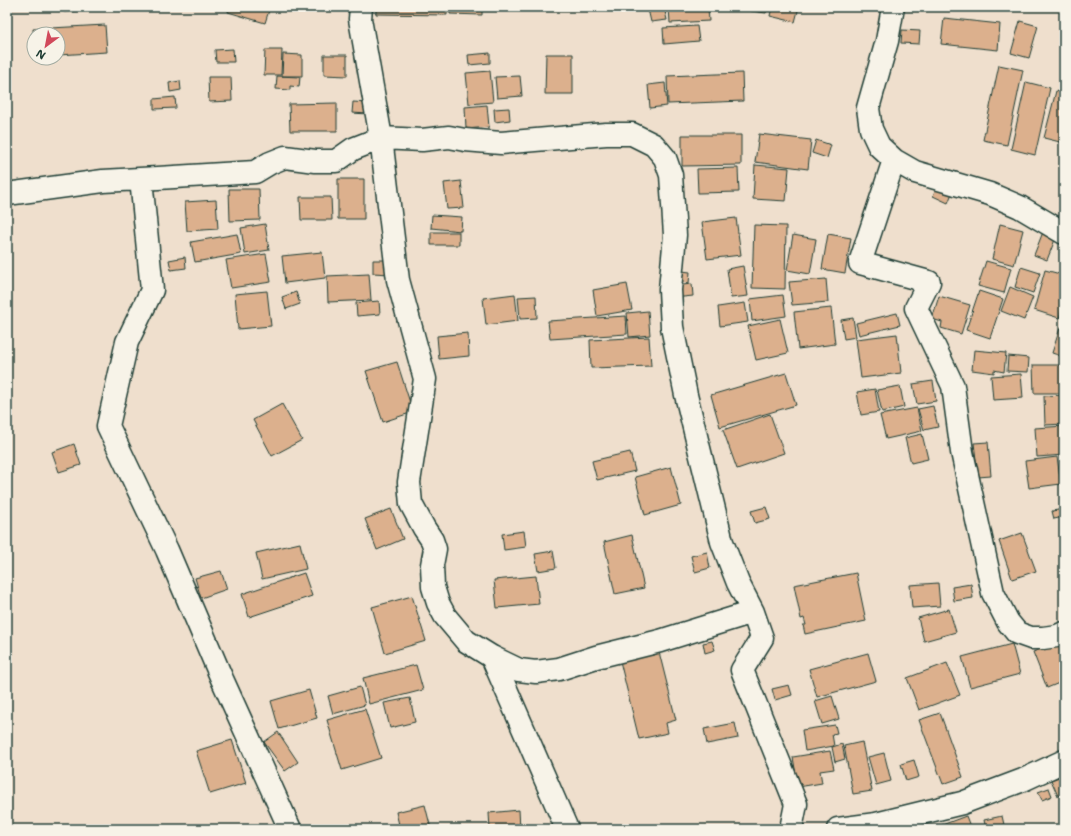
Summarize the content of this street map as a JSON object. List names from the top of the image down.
{
  "north": "bottom left"
}
